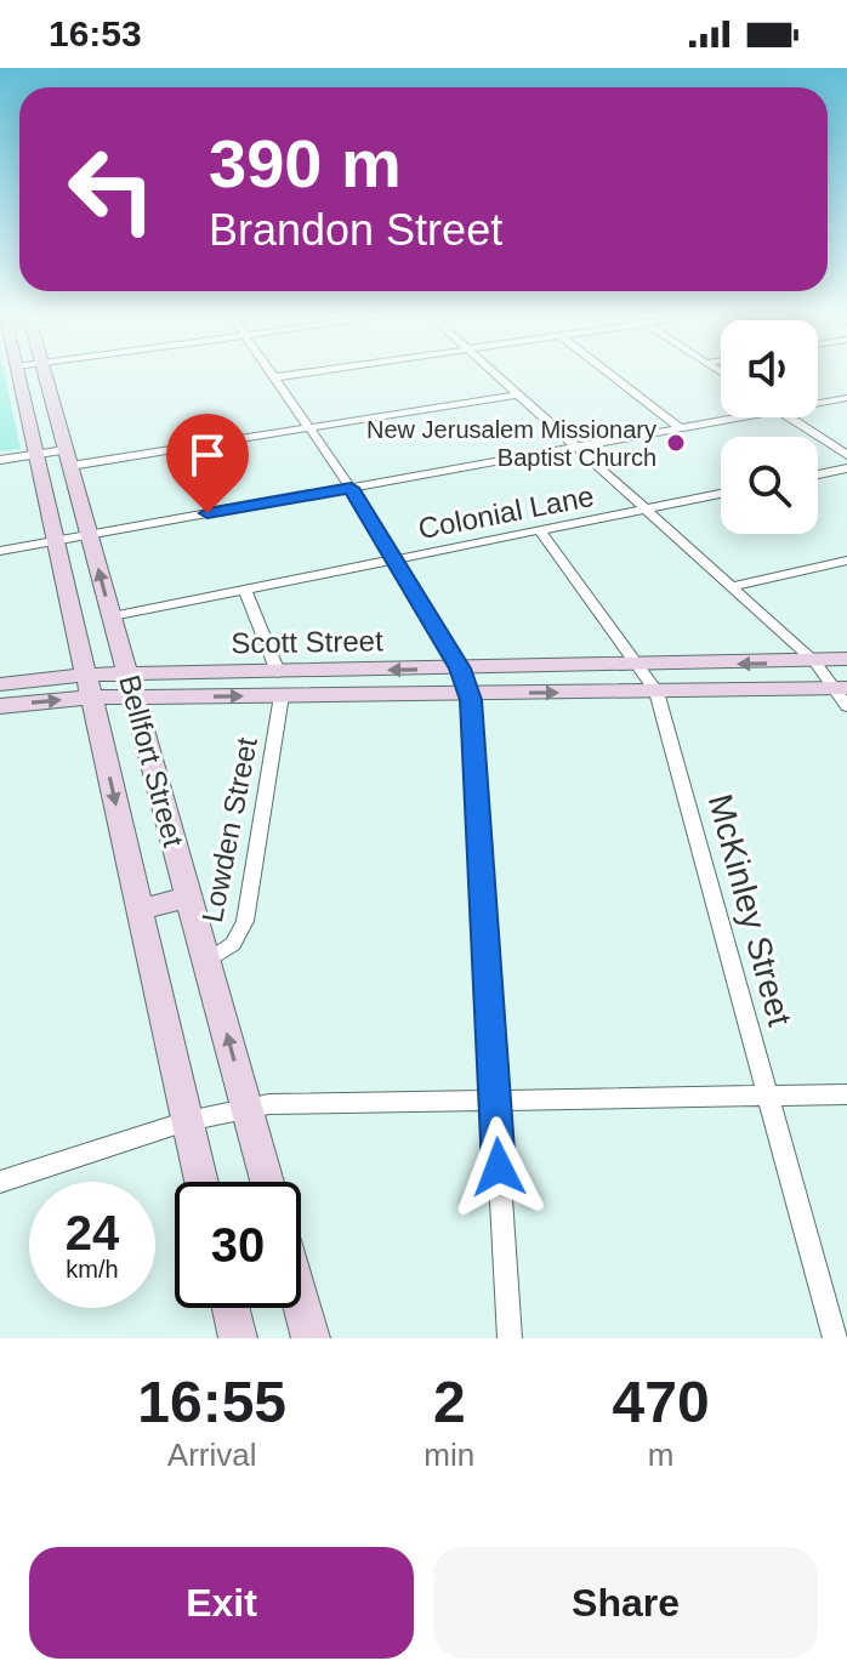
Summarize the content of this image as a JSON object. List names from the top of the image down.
{
  "streets": {
    "main road": ["Scott Street", "Bellfort Street"],
    "street": ["Colonial Lane", "Lowden Street", "McKinley Street"]
  },
  "crossings": [
    ["Colonial Lane", "Bellfort Street"],
    ["Colonial Lane", "McKinley Street"],
    ["Scott Street", "Bellfort Street"],
    ["Scott Street", "Lowden Street"],
    ["Scott Street", "McKinley Street"],
    ["Bellfort Street", "Lowden Street"]
  ],
  "places": ["New Jerusalem Missionary Baptist Church"],
  "page": {
    "status": "16:53",
    "turn": ["390 m", "Brandon Street"],
    "speed": "24 km/h",
    "limit": "30",
    "eta": [
      "16:55",
      "Arrival",
      "2",
      "min",
      "470",
      "m"
    ],
    "buttons": ["Exit", "Share"]
  }
}
